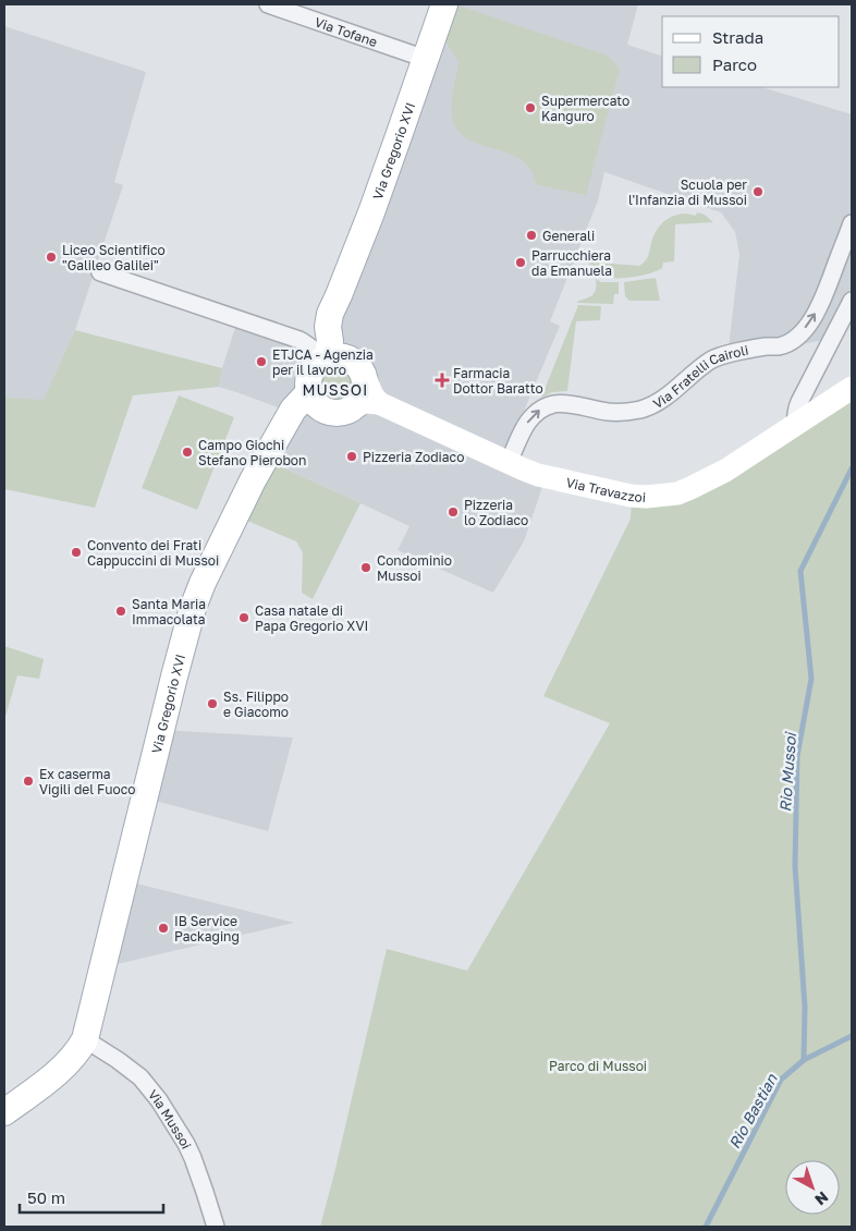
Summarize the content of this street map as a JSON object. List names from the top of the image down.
{
  "streets": {
    "main road": ["Via Gregorio XVI"],
    "street": [
      "Via Tofane",
      "Via Fratelli Cairoli",
      "Via Travazzoi",
      "Via Mussoi"
    ]
  },
  "crossings": [
    ["Via Tofane", "Via Gregorio XVI"],
    ["Via Gregorio XVI", "Via Mussoi"],
    ["Via Fratelli Cairoli", "Via Travazzoi"]
  ],
  "one_way": ["Via Fratelli Cairoli"],
  "districts": ["MUSSOI"],
  "water": ["Rio Mussoi", "Rio Bastian"],
  "parks": ["Parco di Mussoi"],
  "places": {
    "other": [
      "Supermercato Kanguro",
      "Scuola per l'Infanzia di Mussoi",
      "Generali",
      "Liceo Scientifico \"Galileo Galilei\"",
      "Parrucchiera da Emanuela",
      "ETJCA - Agenzia per il lavoro",
      "Campo Giochi Stefano Pierobon",
      "Pizzeria Zodiaco",
      "Pizzeria lo Zodiaco",
      "Convento dei Frati Cappuccini di Mussoi",
      "Condominio Mussoi",
      "Santa Maria Immacolata",
      "Casa natale di Papa Gregorio XVI",
      "Ss. Filippo e Giacomo",
      "Ex caserma Vigili del Fuoco",
      "IB Service Packaging"
    ],
    "health": ["Farmacia Dottor Baratto"]
  },
  "legend": ["Strada", "Parco"],
  "scale_bar": "50 m",
  "north": "bottom right"
}
